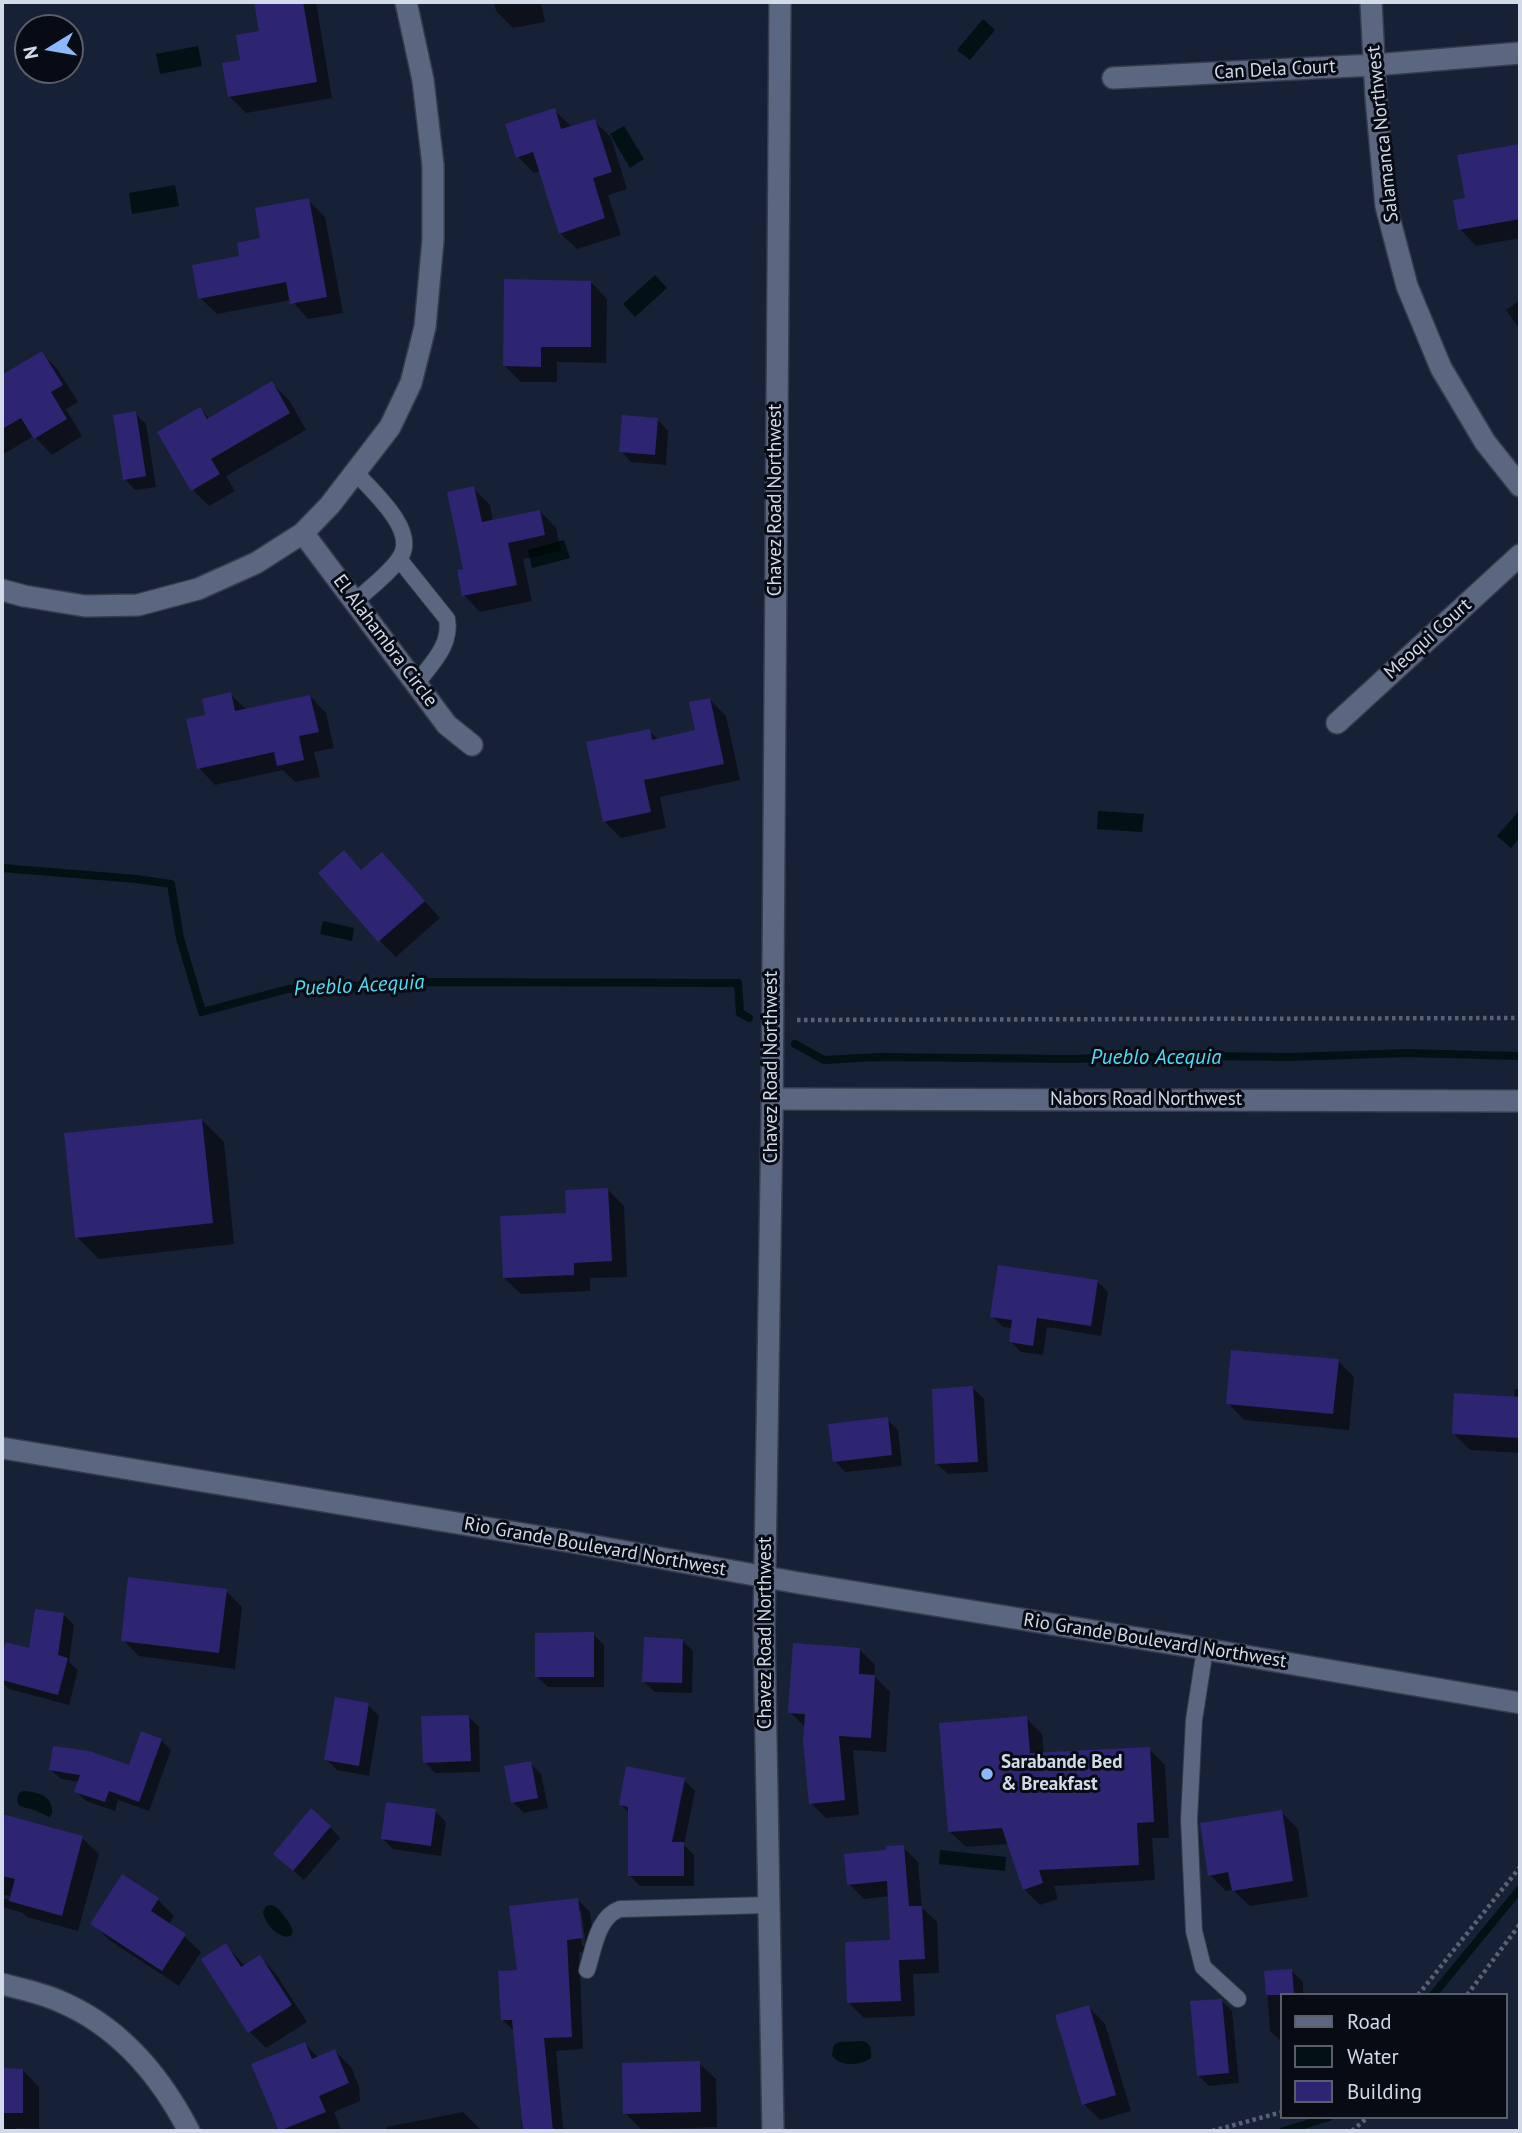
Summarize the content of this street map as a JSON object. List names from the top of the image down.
{
  "streets": {
    "street": [
      "Can Dela Court",
      "Salamanca Northwest",
      "Chavez Road Northwest",
      "Meoqui Court",
      "El Alahambra Circle",
      "Nabors Road Northwest",
      "Rio Grande Boulevard Northwest"
    ]
  },
  "crossings": [
    ["Can Dela Court", "Salamanca Northwest"],
    ["Chavez Road Northwest", "Nabors Road Northwest"],
    ["Chavez Road Northwest", "Rio Grande Boulevard Northwest"]
  ],
  "water": ["Pueblo Acequia"],
  "places": ["Sarabande Bed & Breakfast"],
  "legend": ["Road", "Water", "Building"],
  "north": "left"
}
